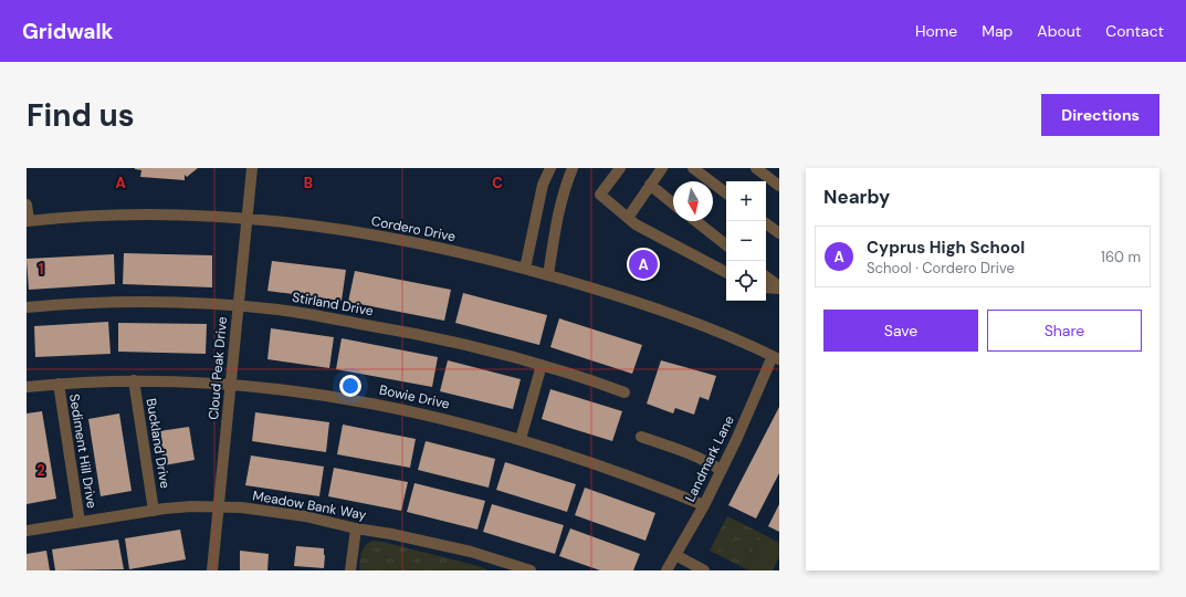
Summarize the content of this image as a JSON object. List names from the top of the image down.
{
  "streets": {
    "street": [
      "Cordero Drive",
      "Stirland Drive",
      "Cloud Peak Drive",
      "Bowie Drive",
      "Buckland Drive",
      "Sediment Hill Drive",
      "Landmark Lane",
      "Meadow Bank Way"
    ]
  },
  "crossings": [
    ["Cordero Drive", "Cloud Peak Drive"],
    ["Cordero Drive", "Landmark Lane"],
    ["Stirland Drive", "Cloud Peak Drive"],
    ["Cloud Peak Drive", "Bowie Drive"],
    ["Cloud Peak Drive", "Meadow Bank Way"],
    ["Bowie Drive", "Buckland Drive"],
    ["Bowie Drive", "Sediment Hill Drive"],
    ["Bowie Drive", "Landmark Lane"],
    ["Buckland Drive", "Meadow Bank Way"],
    ["Sediment Hill Drive", "Meadow Bank Way"]
  ],
  "north": "bottom",
  "page": {
    "header": "Gridwalk",
    "nav": [
      "Home",
      "Map",
      "About",
      "Contact"
    ],
    "buttons": [
      "Directions",
      ["Save", "Share"]
    ],
    "title": "Find us",
    "heading": "Nearby",
    "map_buttons": ["+", "−"],
    "list": [
      {
        "mark": "A",
        "name": "Cyprus High School",
        "note": "School · Cordero Drive",
        "value": "160 m"
      }
    ],
    "pins": "A"
  },
  "grid": {
    "columns": ["A", "B", "C"],
    "rows": ["1", "2"]
  }
}
